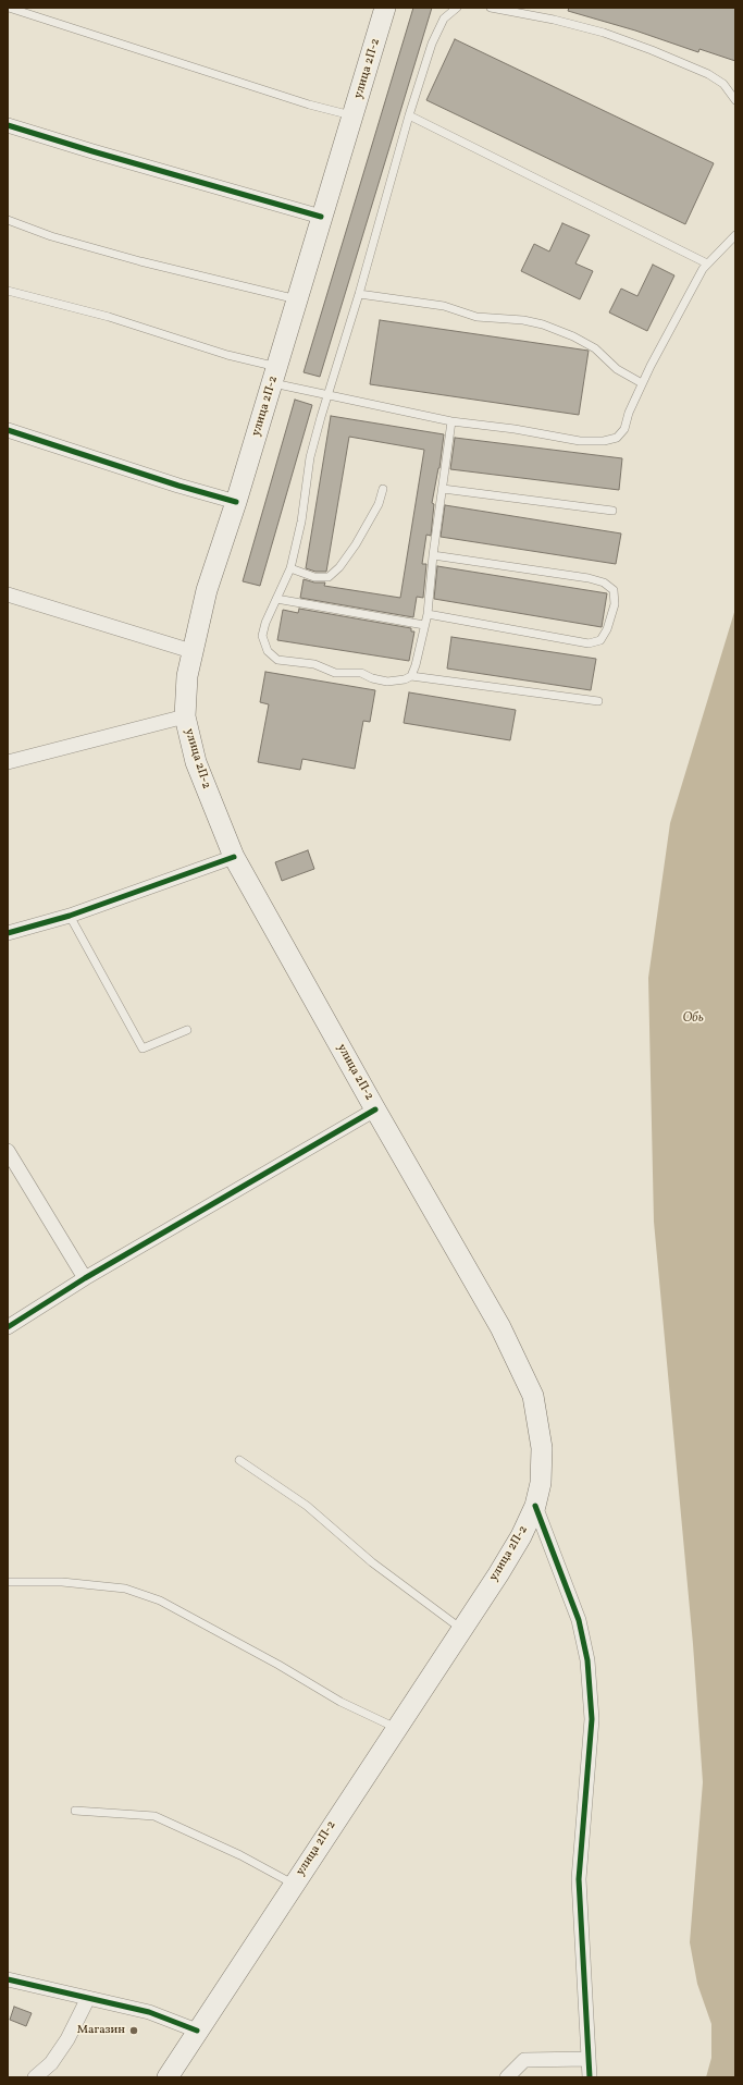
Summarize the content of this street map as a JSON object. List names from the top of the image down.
{
  "streets": {
    "main road": ["улица 2П-2"]
  },
  "water": ["Обь"],
  "places": ["Магазин"]
}
